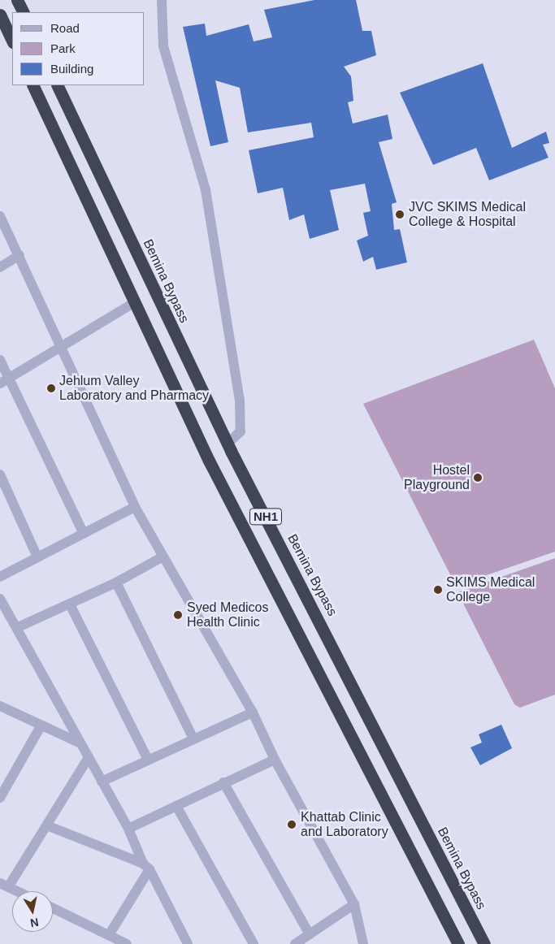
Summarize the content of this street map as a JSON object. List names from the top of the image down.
{
  "streets": {
    "highway": ["Bemina Bypass", "NH1"]
  },
  "places": [
    "JVC SKIMS Medical College & Hospital",
    "Jehlum Valley Laboratory and Pharmacy",
    "Hostel Playground",
    "SKIMS Medical College",
    "Syed Medicos Health Clinic",
    "Khattab Clinic and Laboratory"
  ],
  "legend": ["Road", "Park", "Building"],
  "north": "bottom"
}
